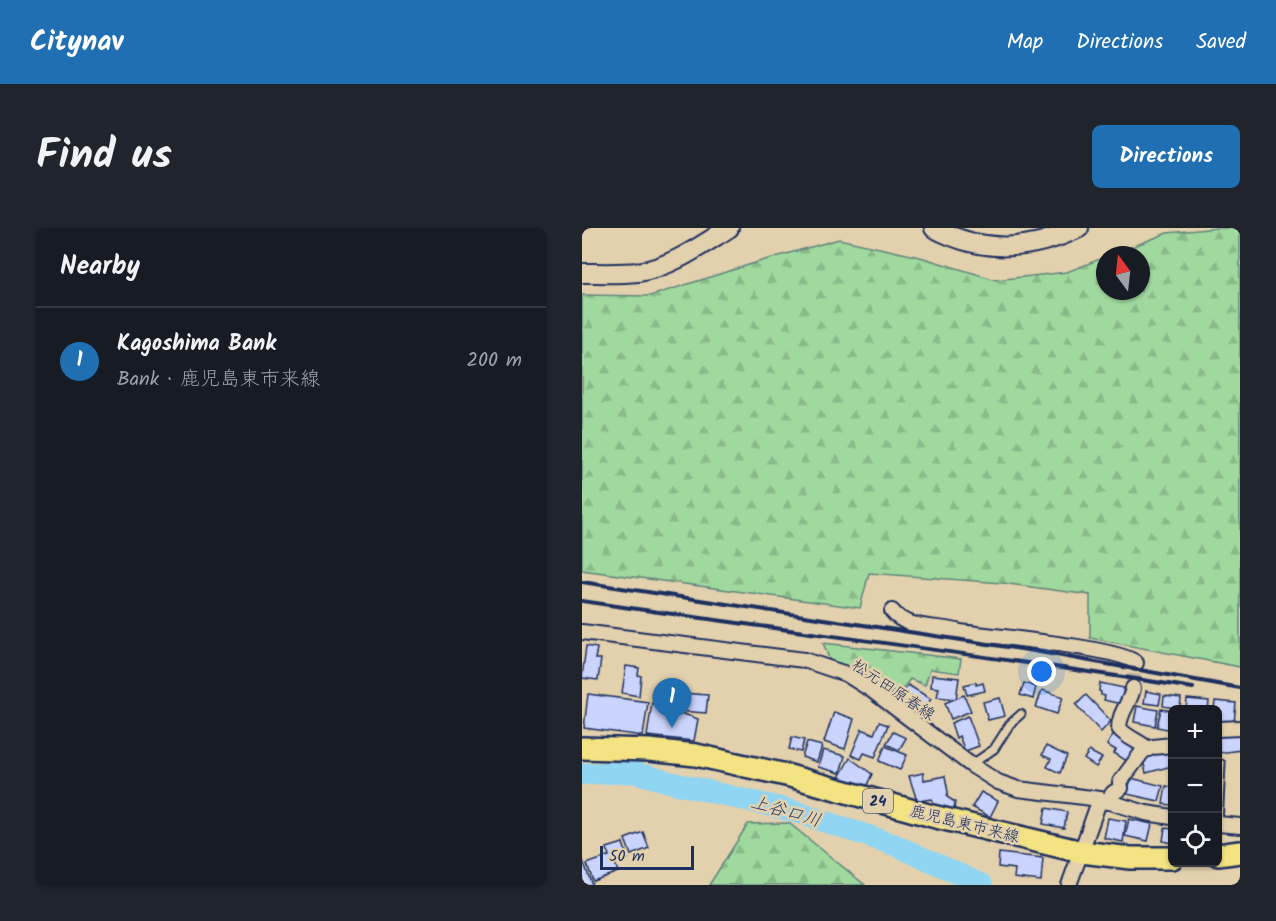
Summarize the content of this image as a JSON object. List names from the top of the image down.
{
  "streets": {
    "main road": ["24", "鹿児島東市来線"],
    "street": ["松元田原春線"]
  },
  "water": ["上谷口川"],
  "scale_bar": "50 m",
  "north": "top",
  "page": {
    "header": "Citynav",
    "nav": ["Map", "Directions", "Saved"],
    "title": "Find us",
    "buttons": "Directions",
    "heading": "Nearby",
    "list": [
      {
        "mark": "1",
        "name": "Kagoshima Bank",
        "note": "Bank · 鹿児島東市来線",
        "value": "200 m"
      }
    ],
    "pins": "1",
    "map_buttons": ["+", "−"],
    "scale": "50 m"
  }
}
